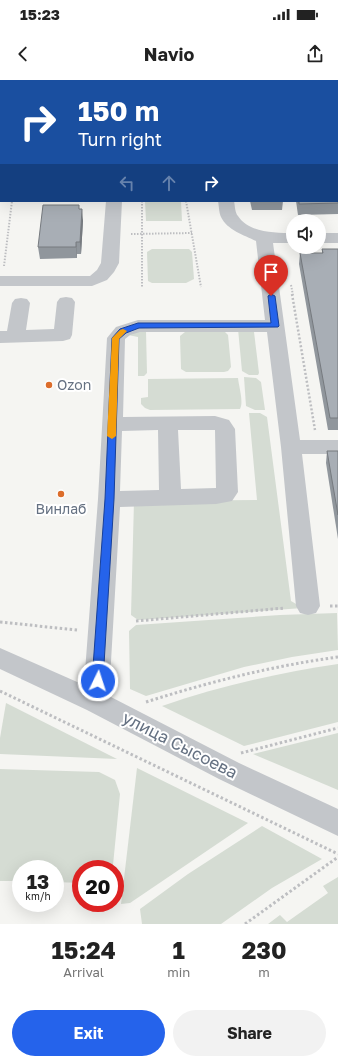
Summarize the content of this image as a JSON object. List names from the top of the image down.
{
  "streets": {
    "street": ["улица Сысоева"]
  },
  "places": ["Ozon", "Винлаб"],
  "page": {
    "status": "15:23",
    "header": "Navio",
    "turn": ["150 m", "Turn right"],
    "speed": "13 km/h",
    "limit": "20",
    "eta": [
      "15:24",
      "Arrival",
      "1",
      "min",
      "230",
      "m"
    ],
    "buttons": ["Exit", "Share"]
  }
}
